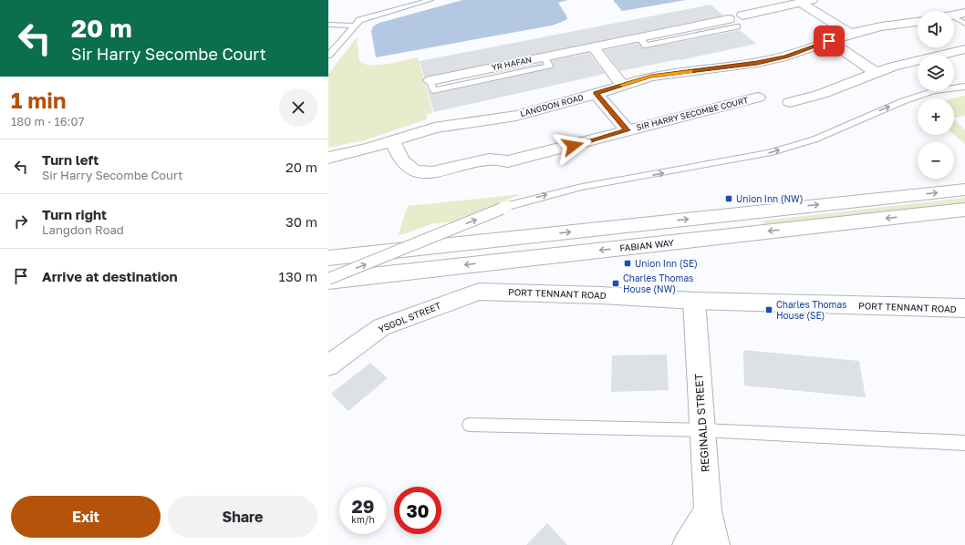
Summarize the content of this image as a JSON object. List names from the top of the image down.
{
  "streets": {
    "main road": [
      "YR HAFAN",
      "LANGDON ROAD",
      "SIR HARRY SECOMBE COURT",
      "FABIAN WAY",
      "PORT TENNANT ROAD",
      "YSGOL STREET",
      "REGINALD STREET"
    ]
  },
  "crossings": [
    ["LANGDON ROAD", "SIR HARRY SECOMBE COURT"],
    ["PORT TENNANT ROAD", "YSGOL STREET"],
    ["PORT TENNANT ROAD", "REGINALD STREET"]
  ],
  "places": {
    "transit": [
      "Union Inn (NW)",
      "Union Inn (SE)",
      "Charles Thomas House (NW)",
      "Charles Thomas House (SE)"
    ]
  },
  "page": {
    "turn": ["20 m", "Sir Harry Secombe Court"],
    "map_buttons": ["+", "−"],
    "heading": ["1 min", "180 m · 16:07"],
    "list": [
      {
        "name": "Turn left",
        "note": "Sir Harry Secombe Court",
        "value": "20 m"
      },
      {
        "name": "Turn right",
        "note": "Langdon Road",
        "value": "30 m"
      },
      {
        "name": "Arrive at destination",
        "value": "130 m"
      }
    ],
    "speed": "29 km/h",
    "limit": "30",
    "buttons": ["Exit", "Share"]
  }
}
